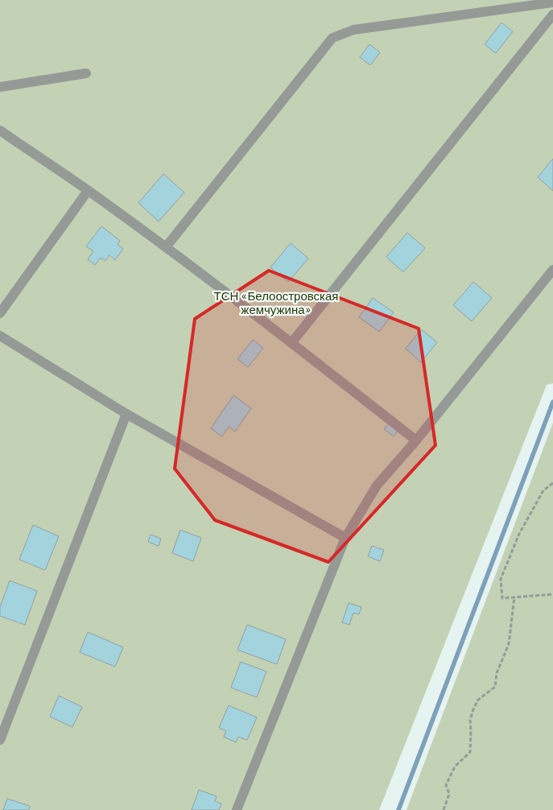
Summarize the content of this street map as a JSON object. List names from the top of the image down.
{
  "parks": ["ТСН «Белоостровская жемчужина»"]
}
